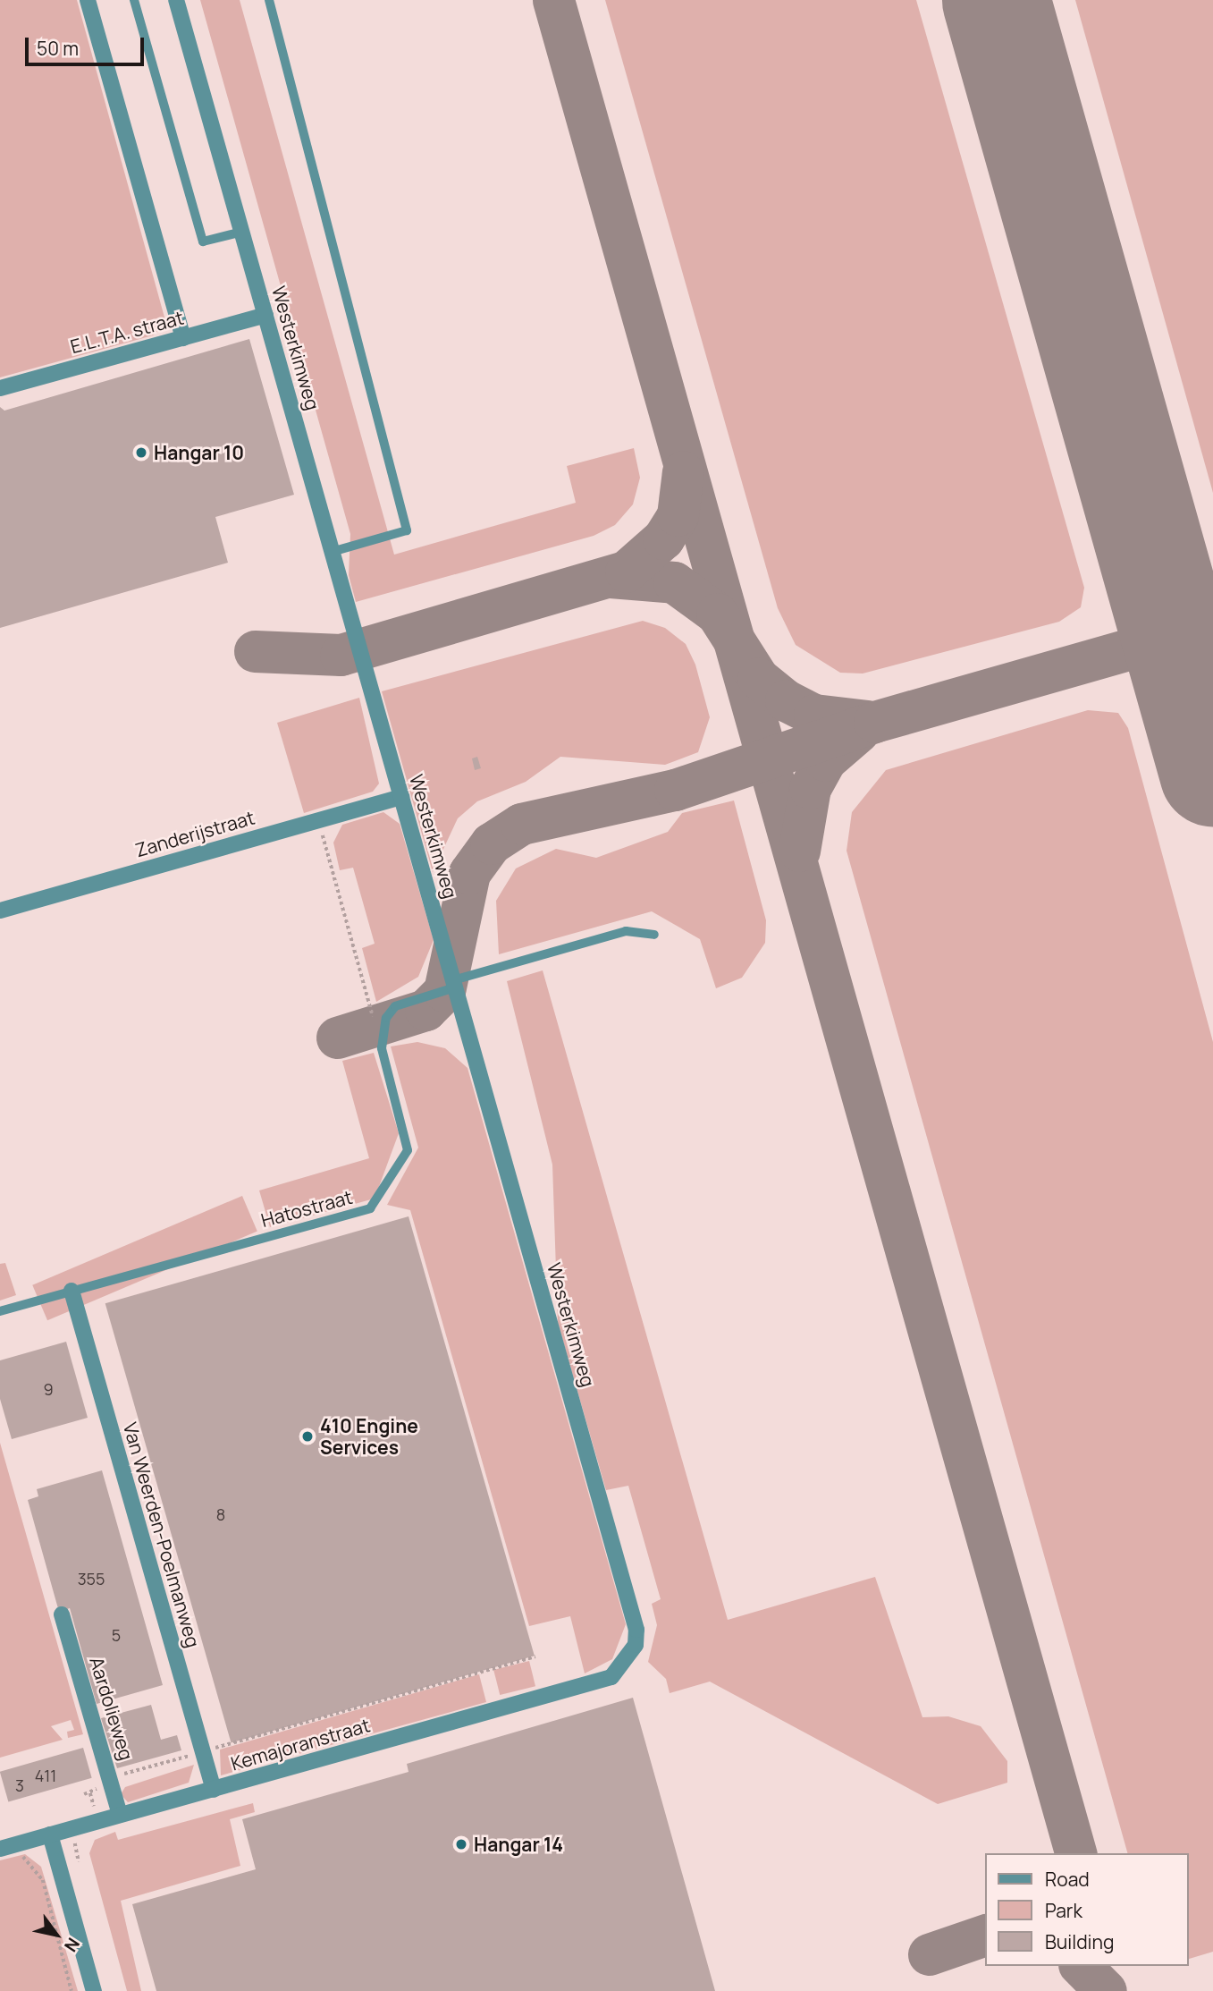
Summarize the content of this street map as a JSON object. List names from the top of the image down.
{
  "streets": {
    "street": [
      "E.L.T.A. straat",
      "Westerkimweg",
      "Zanderijstraat",
      "Van Weerden-Poelmanweg",
      "Aardolieweg",
      "Kemajoranstraat"
    ],
    "lane": ["Hatostraat"]
  },
  "crossings": [
    ["E.L.T.A. straat", "Westerkimweg"],
    ["Westerkimweg", "Zanderijstraat"],
    ["Westerkimweg", "Kemajoranstraat"],
    ["Hatostraat", "Van Weerden-Poelmanweg"],
    ["Van Weerden-Poelmanweg", "Kemajoranstraat"],
    ["Aardolieweg", "Kemajoranstraat"]
  ],
  "places": ["Hangar 10", "410 Engine Services", "Hangar 14"],
  "house_numbers": [
    "9",
    "8",
    "355",
    "5",
    "411",
    "3"
  ],
  "legend": ["Road", "Park", "Building"],
  "scale_bar": "50 m",
  "north": "bottom right"
}
